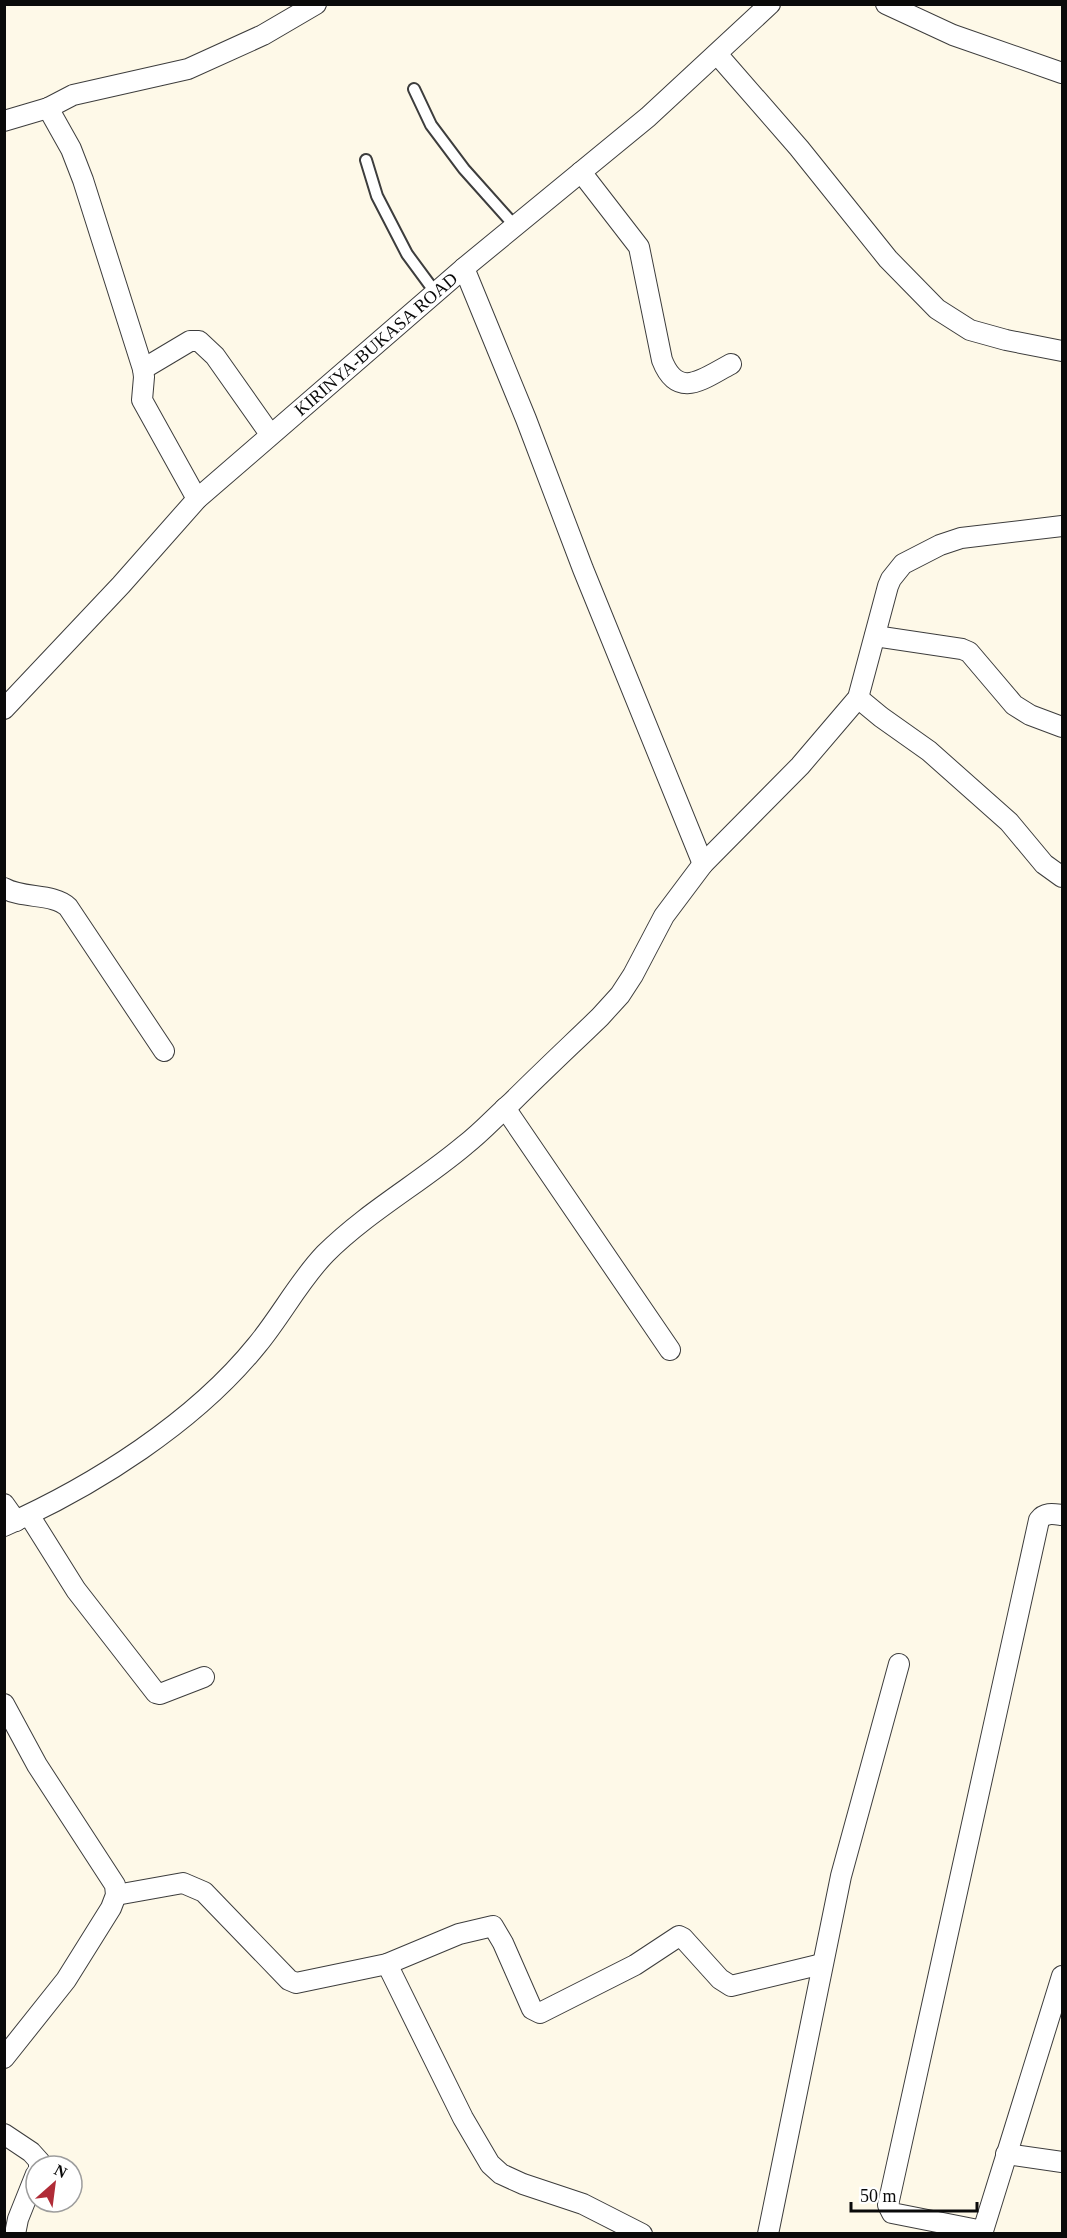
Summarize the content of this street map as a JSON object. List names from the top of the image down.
{
  "streets": {
    "street": ["KIRINYA-BUKASA ROAD"]
  },
  "scale_bar": "50 m",
  "north": "top right"
}
